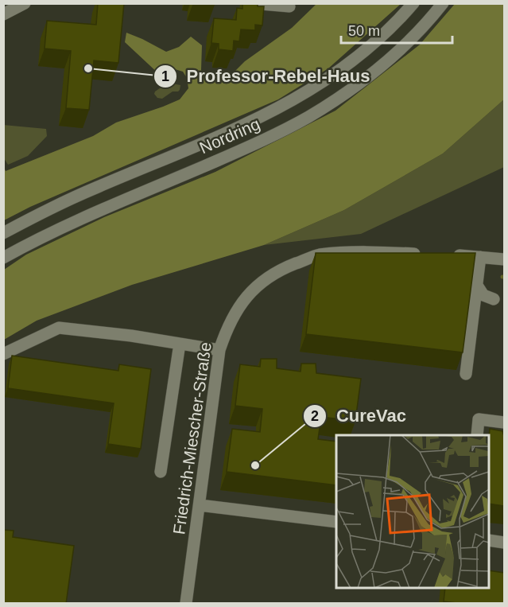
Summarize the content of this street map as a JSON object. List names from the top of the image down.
{
  "streets": {
    "street": ["Nordring", "Friedrich-Miescher-Straße"]
  },
  "places": ["Professor-Rebel-Haus", "CureVac"],
  "scale_bar": "50 m"
}
